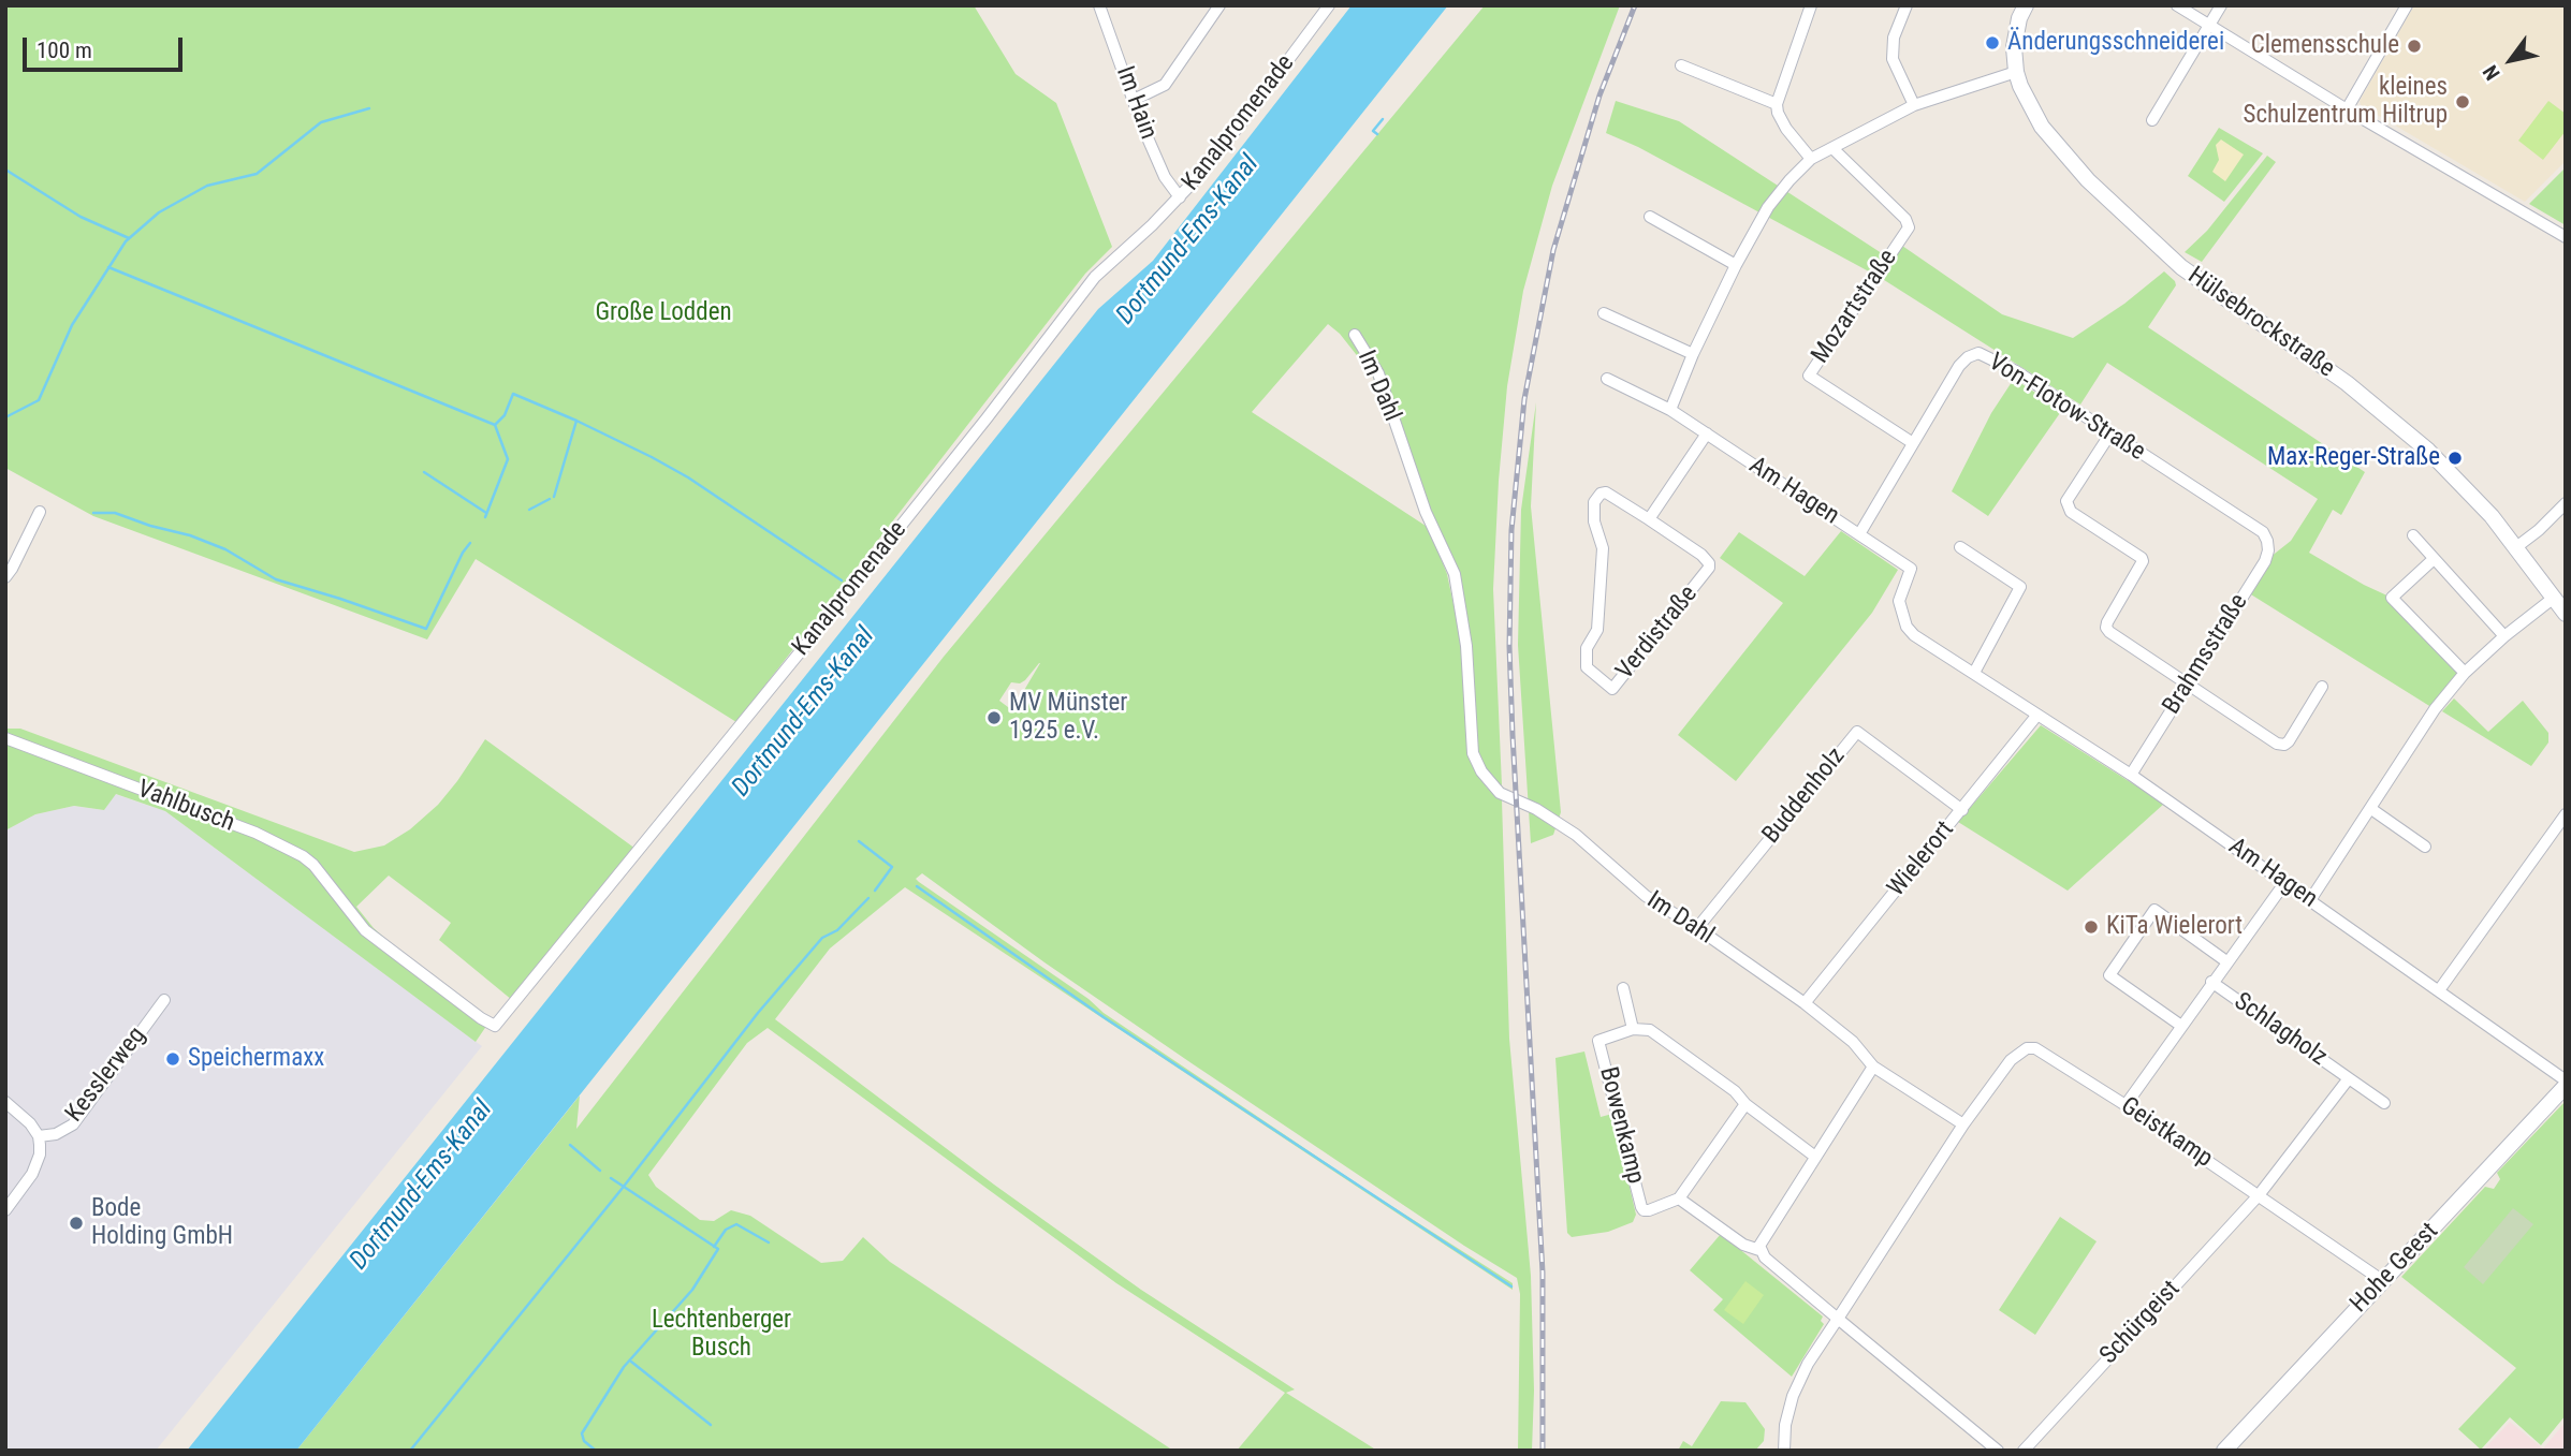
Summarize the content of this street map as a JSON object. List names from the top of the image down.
{
  "streets": {
    "street": [
      "Im Hain",
      "Kanalpromenade",
      "Mozartstraße",
      "Hülsebrockstraße",
      "Im Dahl",
      "Von-Flotow-Straße",
      "Am Hagen",
      "Verdistraße",
      "Brahmsstraße",
      "Buddenholz",
      "Vahlbusch",
      "Wielerort",
      "Schlagholz",
      "Kesslerweg",
      "Bowenkamp",
      "Geistkamp",
      "Hohe Geest",
      "Schürgeist"
    ]
  },
  "crossings": [
    ["Im Hain", "Kanalpromenade"],
    ["Kanalpromenade", "Vahlbusch"],
    ["Mozartstraße", "Von-Flotow-Straße"],
    ["Im Dahl", "Buddenholz"],
    ["Im Dahl", "Wielerort"],
    ["Von-Flotow-Straße", "Am Hagen"],
    ["Von-Flotow-Straße", "Brahmsstraße"],
    ["Am Hagen", "Brahmsstraße"],
    ["Am Hagen", "Wielerort"],
    ["Am Hagen", "Schlagholz"],
    ["Am Hagen", "Hohe Geest"],
    ["Buddenholz", "Wielerort"],
    ["Schlagholz", "Geistkamp"],
    ["Schlagholz", "Schürgeist"],
    ["Geistkamp", "Hohe Geest"],
    ["Geistkamp", "Schürgeist"]
  ],
  "water": ["Dortmund-Ems-Kanal"],
  "parks": ["Große Lodden", "Lechtenberger Busch"],
  "places": [
    "Änderungsschneiderei",
    "Clemensschule",
    "kleines Schulzentrum Hiltrup",
    "Max-Reger-Straße",
    "MV Münster 1925 e.V.",
    "KiTa Wielerort",
    "Speichermaxx",
    "Bode Holding GmbH"
  ],
  "scale_bar": "100 m",
  "north": "bottom left"
}
